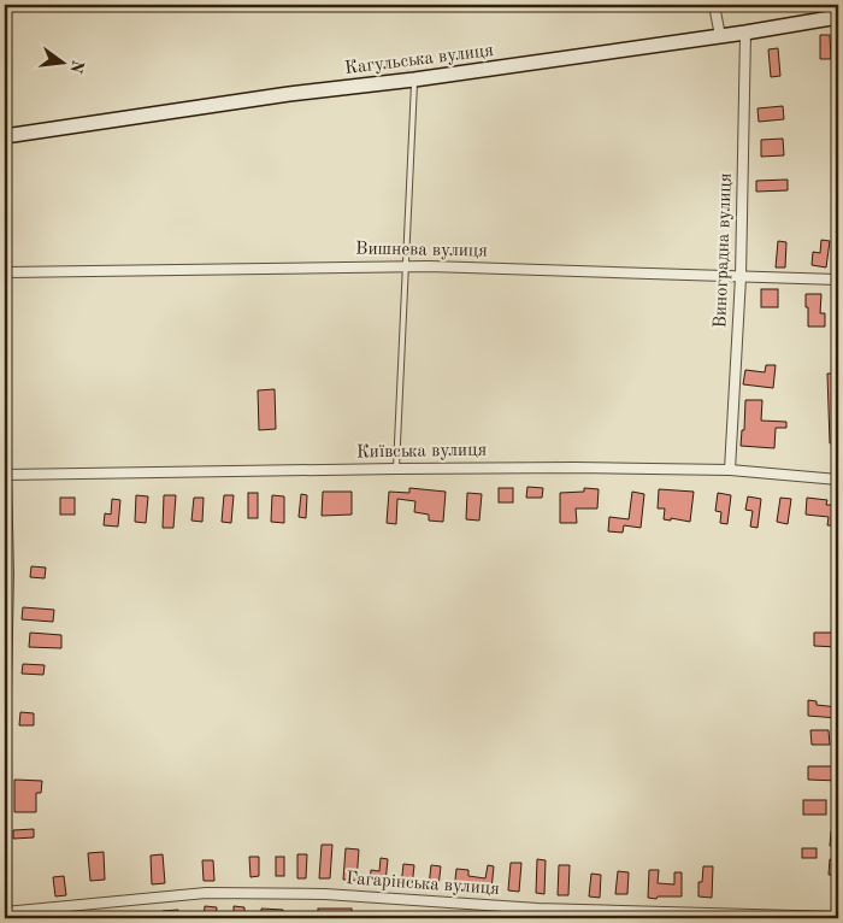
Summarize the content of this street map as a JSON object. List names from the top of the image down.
{
  "streets": {
    "street": [
      "Кагульська вулиця",
      "Вишнева вулиця",
      "Виноградна вулиця",
      "Київська вулиця",
      "Гагарінська вулиця"
    ]
  },
  "crossings": [
    ["Кагульська вулиця", "Виноградна вулиця"],
    ["Вишнева вулиця", "Виноградна вулиця"],
    ["Виноградна вулиця", "Київська вулиця"]
  ],
  "north": "right"
}
